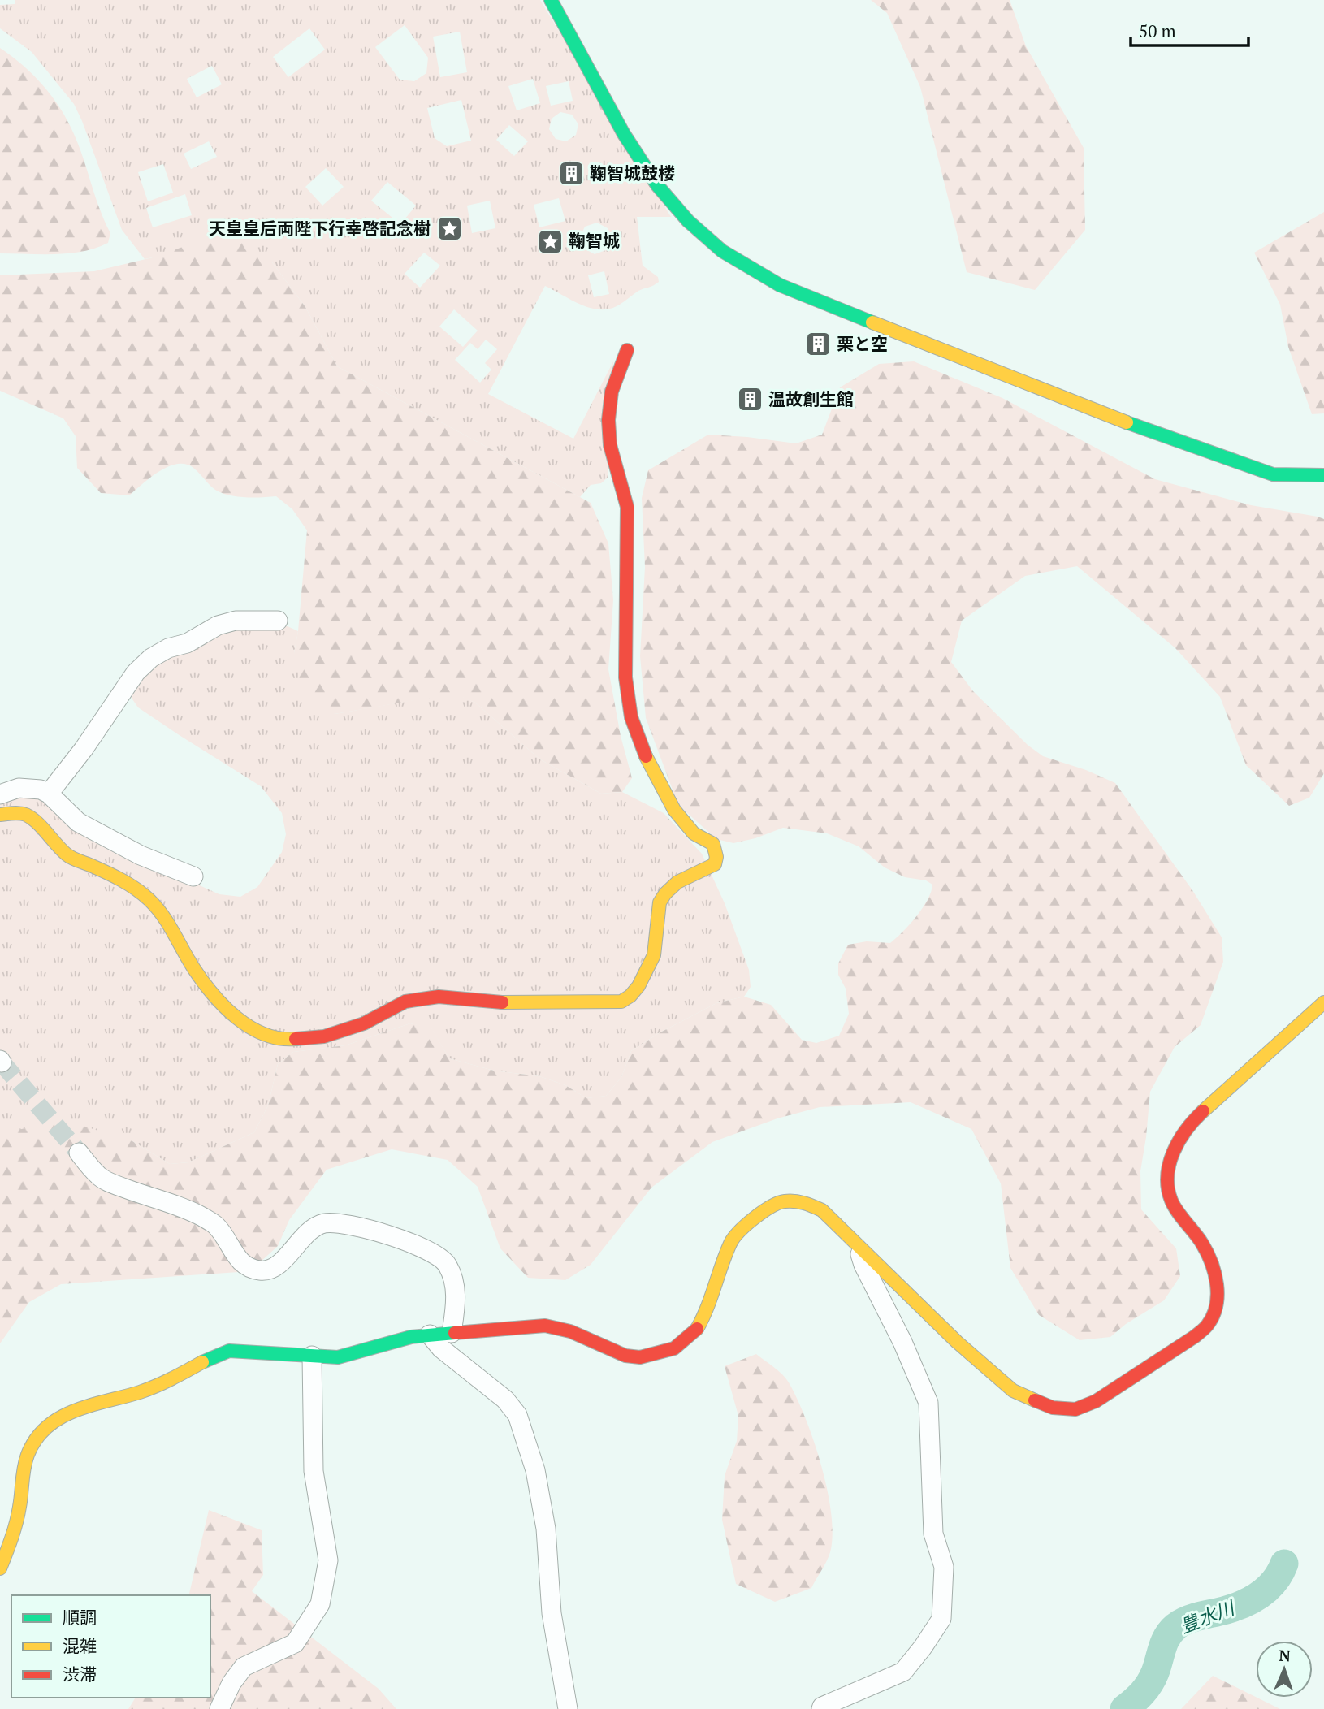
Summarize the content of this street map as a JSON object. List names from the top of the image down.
{
  "water": ["豊水川"],
  "places": {
    "building": ["鞠智城鼓楼", "栗と空", "温故創生館"],
    "place": ["天皇皇后両陛下行幸啓記念樹", "鞠智城"]
  },
  "legend": ["順調", "混雑", "渋滞"],
  "scale_bar": "50 m",
  "north": "top"
}
